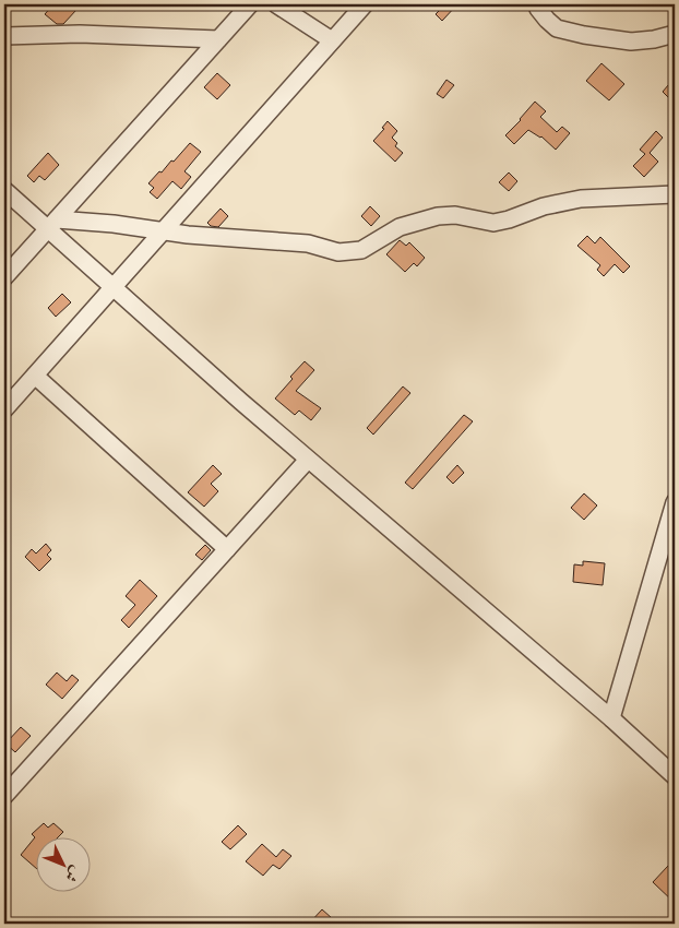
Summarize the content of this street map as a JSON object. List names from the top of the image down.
{
  "north": "bottom right"
}
